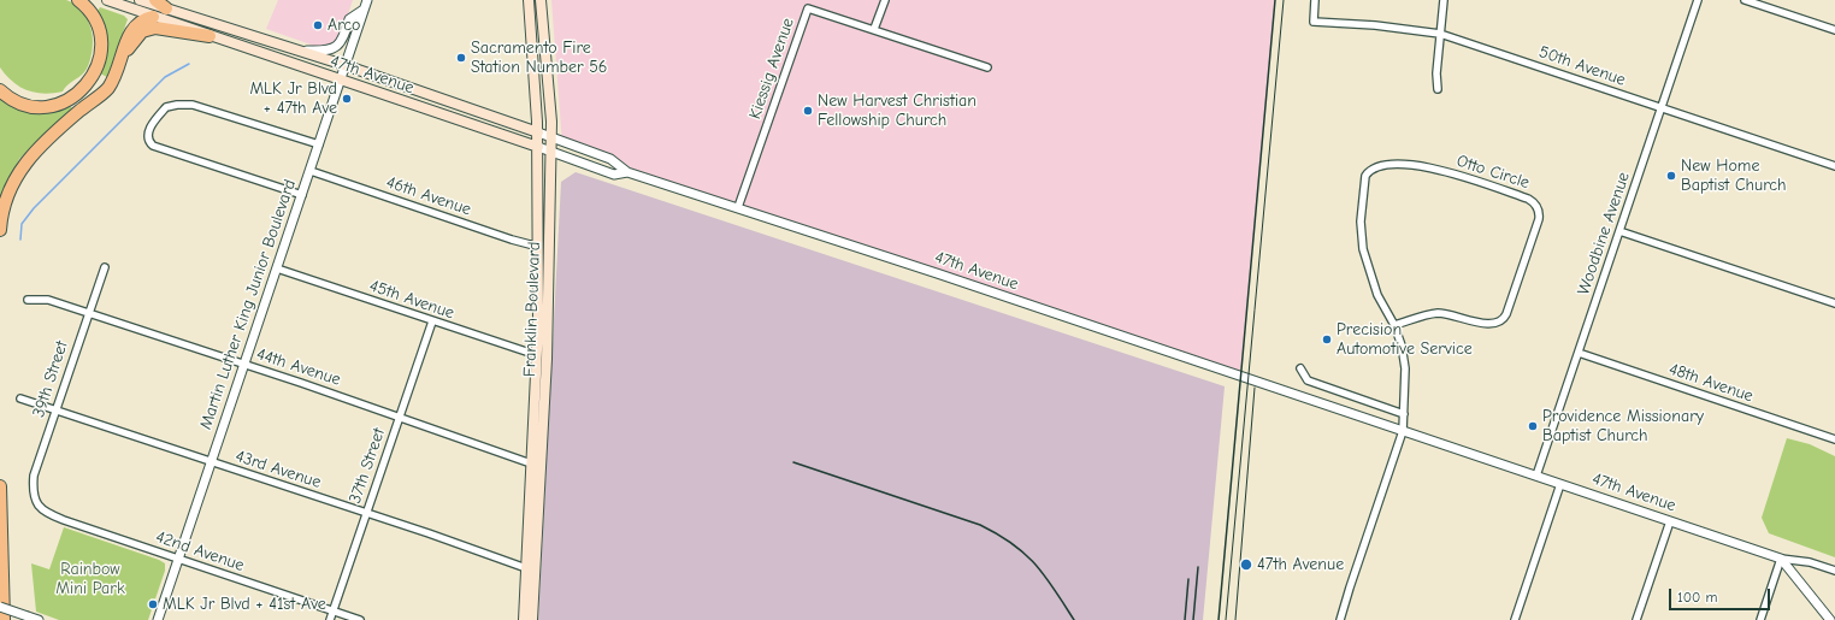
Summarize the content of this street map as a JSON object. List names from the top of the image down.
{
  "streets": {
    "main road": ["47th Avenue", "Franklin Boulevard"],
    "street": [
      "50th Avenue",
      "Kiessig Avenue",
      "Otto Circle",
      "46th Avenue",
      "Woodbine Avenue",
      "45th Avenue",
      "Martin Luther King Junior Boulevard",
      "44th Avenue",
      "39th Street",
      "48th Avenue",
      "37th Street",
      "43rd Avenue",
      "42nd Avenue"
    ]
  },
  "crossings": [
    ["50th Avenue", "Woodbine Avenue"],
    ["Kiessig Avenue", "47th Avenue"],
    ["47th Avenue", "Otto Circle"],
    ["47th Avenue", "Woodbine Avenue"],
    ["47th Avenue", "Martin Luther King Junior Boulevard"],
    ["47th Avenue", "Franklin Boulevard"],
    ["46th Avenue", "Martin Luther King Junior Boulevard"],
    ["46th Avenue", "Franklin Boulevard"],
    ["Woodbine Avenue", "48th Avenue"],
    ["45th Avenue", "Martin Luther King Junior Boulevard"],
    ["45th Avenue", "Franklin Boulevard"],
    ["45th Avenue", "37th Street"],
    ["Martin Luther King Junior Boulevard", "44th Avenue"],
    ["Martin Luther King Junior Boulevard", "43rd Avenue"],
    ["Martin Luther King Junior Boulevard", "42nd Avenue"],
    ["Franklin Boulevard", "44th Avenue"],
    ["Franklin Boulevard", "43rd Avenue"],
    ["44th Avenue", "39th Street"],
    ["44th Avenue", "37th Street"],
    ["39th Street", "43rd Avenue"],
    ["39th Street", "42nd Avenue"],
    ["37th Street", "43rd Avenue"],
    ["37th Street", "42nd Avenue"]
  ],
  "parks": ["Rainbow Mini Park"],
  "places": [
    "Arco",
    "Sacramento Fire Station Number 56",
    "MLK Jr Blvd + 47th Ave",
    "New Harvest Christian Fellowship Church",
    "New Home Baptist Church",
    "Precision Automotive Service",
    "Providence Missionary Baptist Church",
    "47th Avenue",
    "MLK Jr Blvd + 41st Ave"
  ],
  "scale_bar": "100 m"
}
